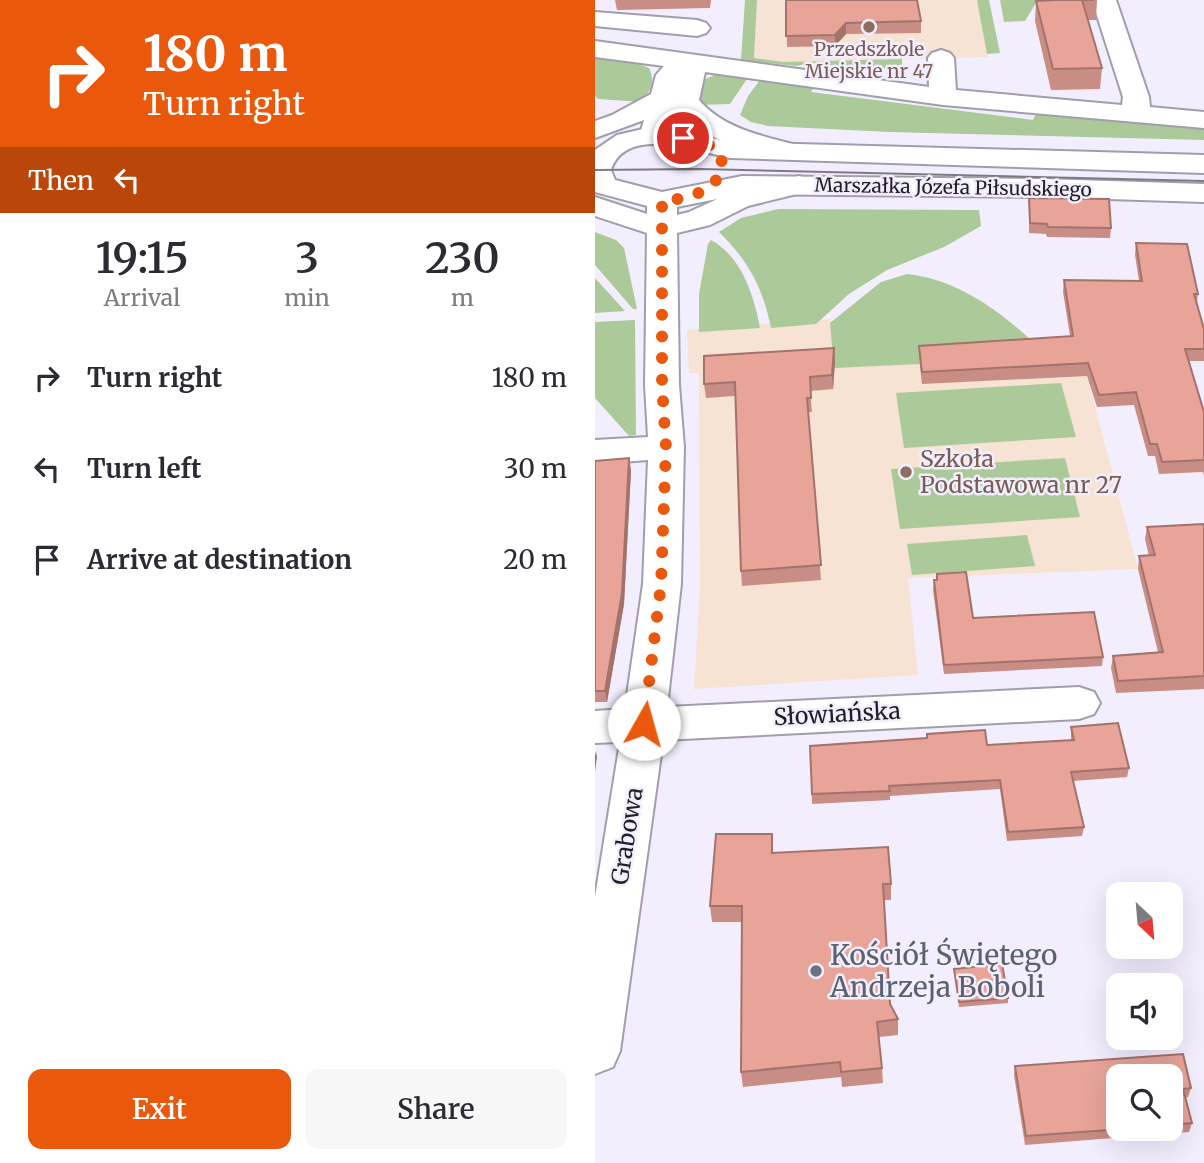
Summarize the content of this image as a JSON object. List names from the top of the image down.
{
  "streets": {
    "street": ["Marszałka Józefa Piłsudskiego", "Słowiańska", "Grabowa"]
  },
  "crossings": [
    ["Marszałka Józefa Piłsudskiego", "Grabowa"],
    ["Słowiańska", "Grabowa"]
  ],
  "places": ["Przedszkole Miejskie nr 47", "Szkoła Podstawowa nr 27", "Kościół Świętego Andrzeja Boboli"],
  "north": "bottom right",
  "page": {
    "turn": ["180 m", "Turn right"],
    "then": "Then",
    "eta": [
      "19:15",
      "Arrival",
      "3",
      "min",
      "230",
      "m"
    ],
    "list": [
      {
        "name": "Turn right",
        "value": "180 m"
      },
      {
        "name": "Turn left",
        "value": "30 m"
      },
      {
        "name": "Arrive at destination",
        "value": "20 m"
      }
    ],
    "buttons": ["Exit", "Share"]
  }
}
